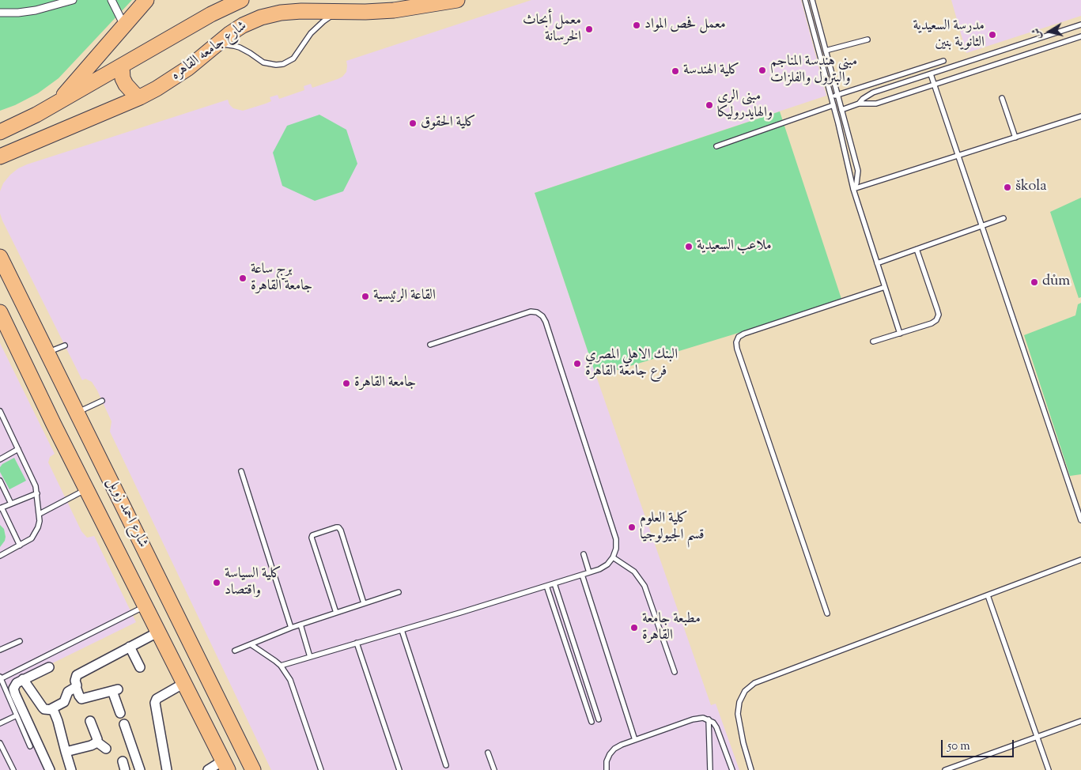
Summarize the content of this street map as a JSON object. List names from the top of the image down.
{
  "streets": {
    "main road": ["شارع جامعه القاهره", "شارع احمد زويل"]
  },
  "places": [
    "معمل فحص المواد",
    "معمل أبحاث الخرسانة",
    "مدرسة السعيدية الثانوية بنين",
    "مبنى هندسة المناجم والبترول والفلزات",
    "كلية الهندسة",
    "مبنى الرى والهايدروليكا",
    "كلية الحقوق",
    "škola",
    "ملاعب السعيدية",
    "برج ساعة جامعة القاهرة",
    "dům",
    "القاعة الرئيسية",
    "البنك الاهلي المصري فرع جامعة القاهرة",
    "جامعة القاهرة",
    "كلية العلوم قسم الجيولوجيا",
    "كلية السياسة واقتصاد",
    "مطبعة جامعة القاهرة"
  ],
  "scale_bar": "50 m",
  "north": "left"
}
